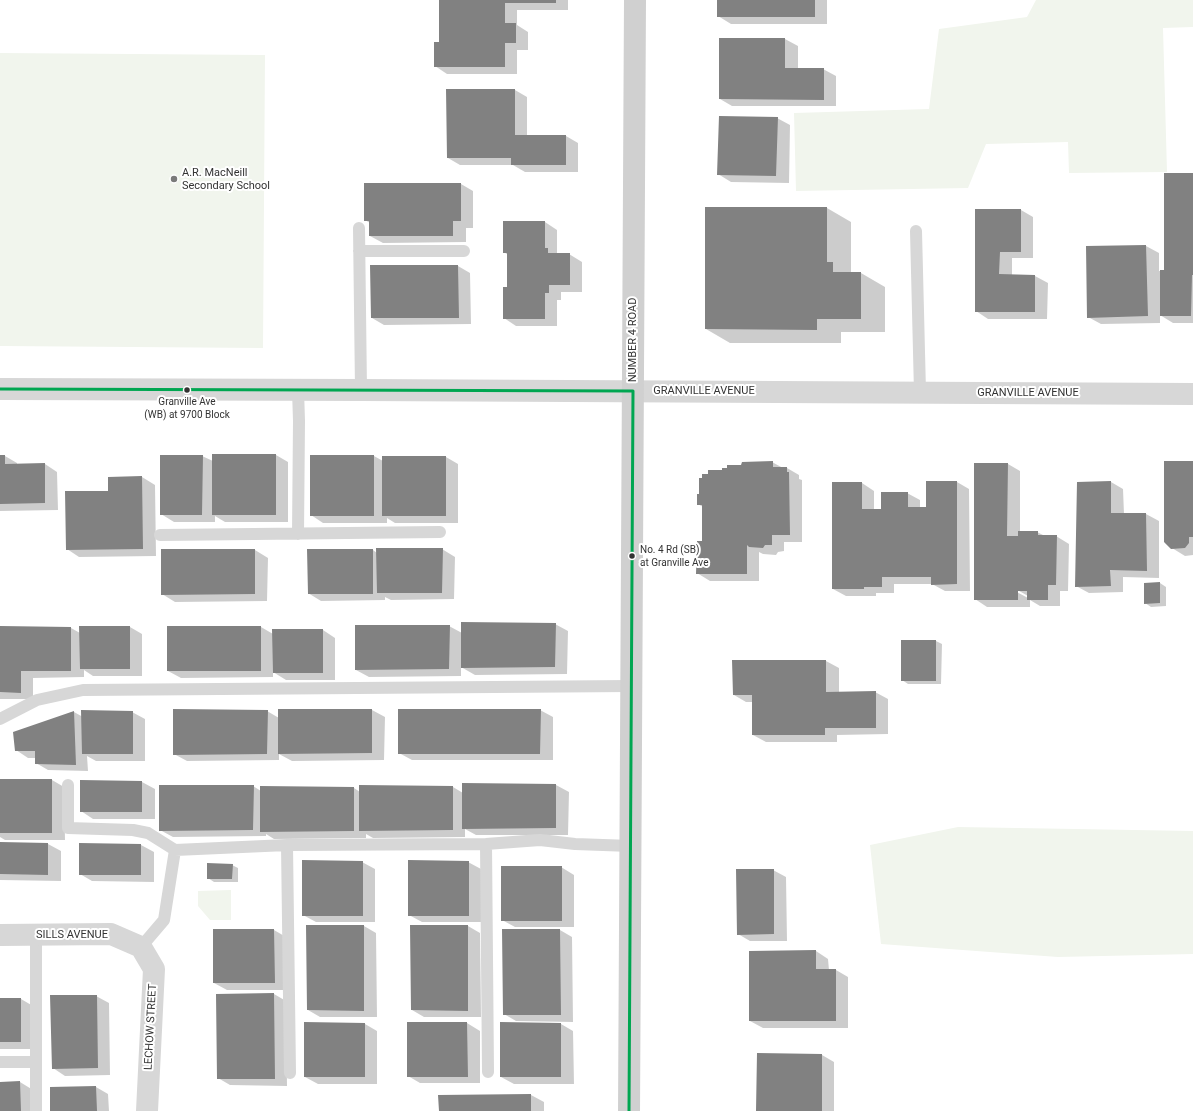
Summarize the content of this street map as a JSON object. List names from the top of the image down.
{
  "streets": {
    "main road": ["NUMBER 4 ROAD"],
    "street": ["GRANVILLE AVENUE", "SILLS AVENUE", "LECHOW STREET"]
  },
  "crossings": [
    ["NUMBER 4 ROAD", "GRANVILLE AVENUE"],
    ["SILLS AVENUE", "LECHOW STREET"]
  ],
  "places": ["A.R. MacNeill Secondary School", "Granville Ave (WB) at 9700 Block", "No. 4 Rd (SB) at Granville Ave"]
}
